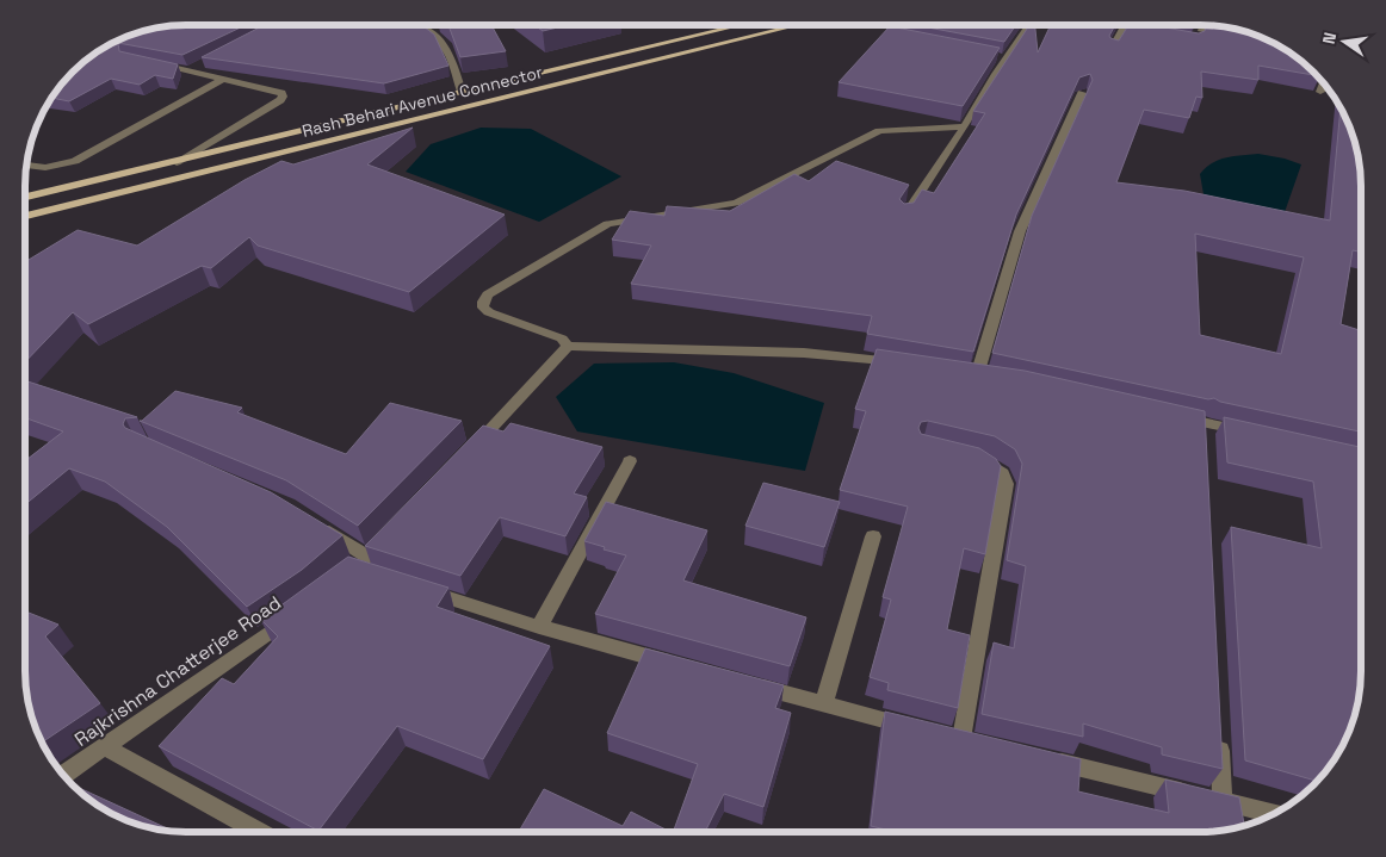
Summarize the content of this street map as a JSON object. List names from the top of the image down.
{
  "streets": {
    "main road": ["Rash Behari Avenue Connector"],
    "street": ["Rajkrishna Chatterjee Road"]
  },
  "north": "left"
}
